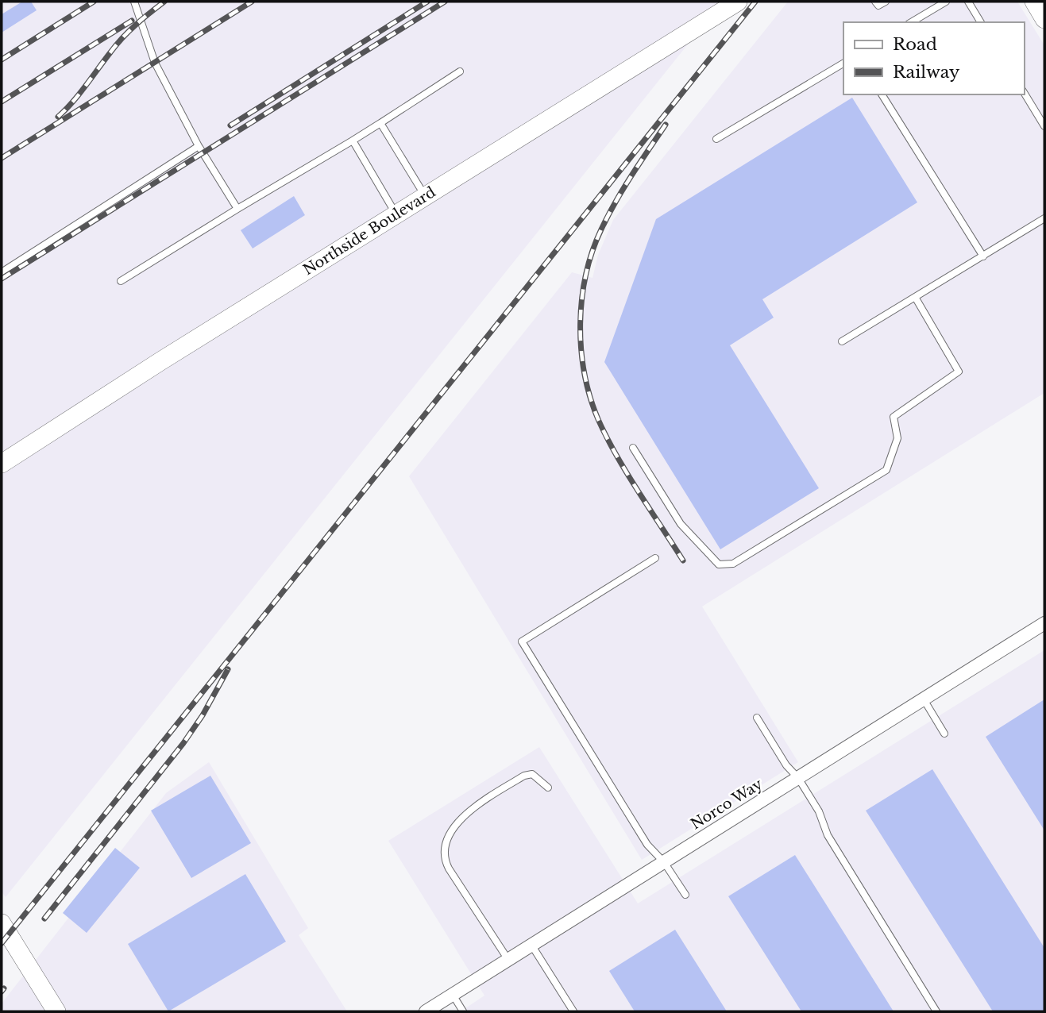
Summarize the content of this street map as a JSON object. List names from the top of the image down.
{
  "streets": {
    "main road": ["Northside Boulevard"],
    "street": ["Norco Way"]
  },
  "legend": ["Road", "Railway"]
}
